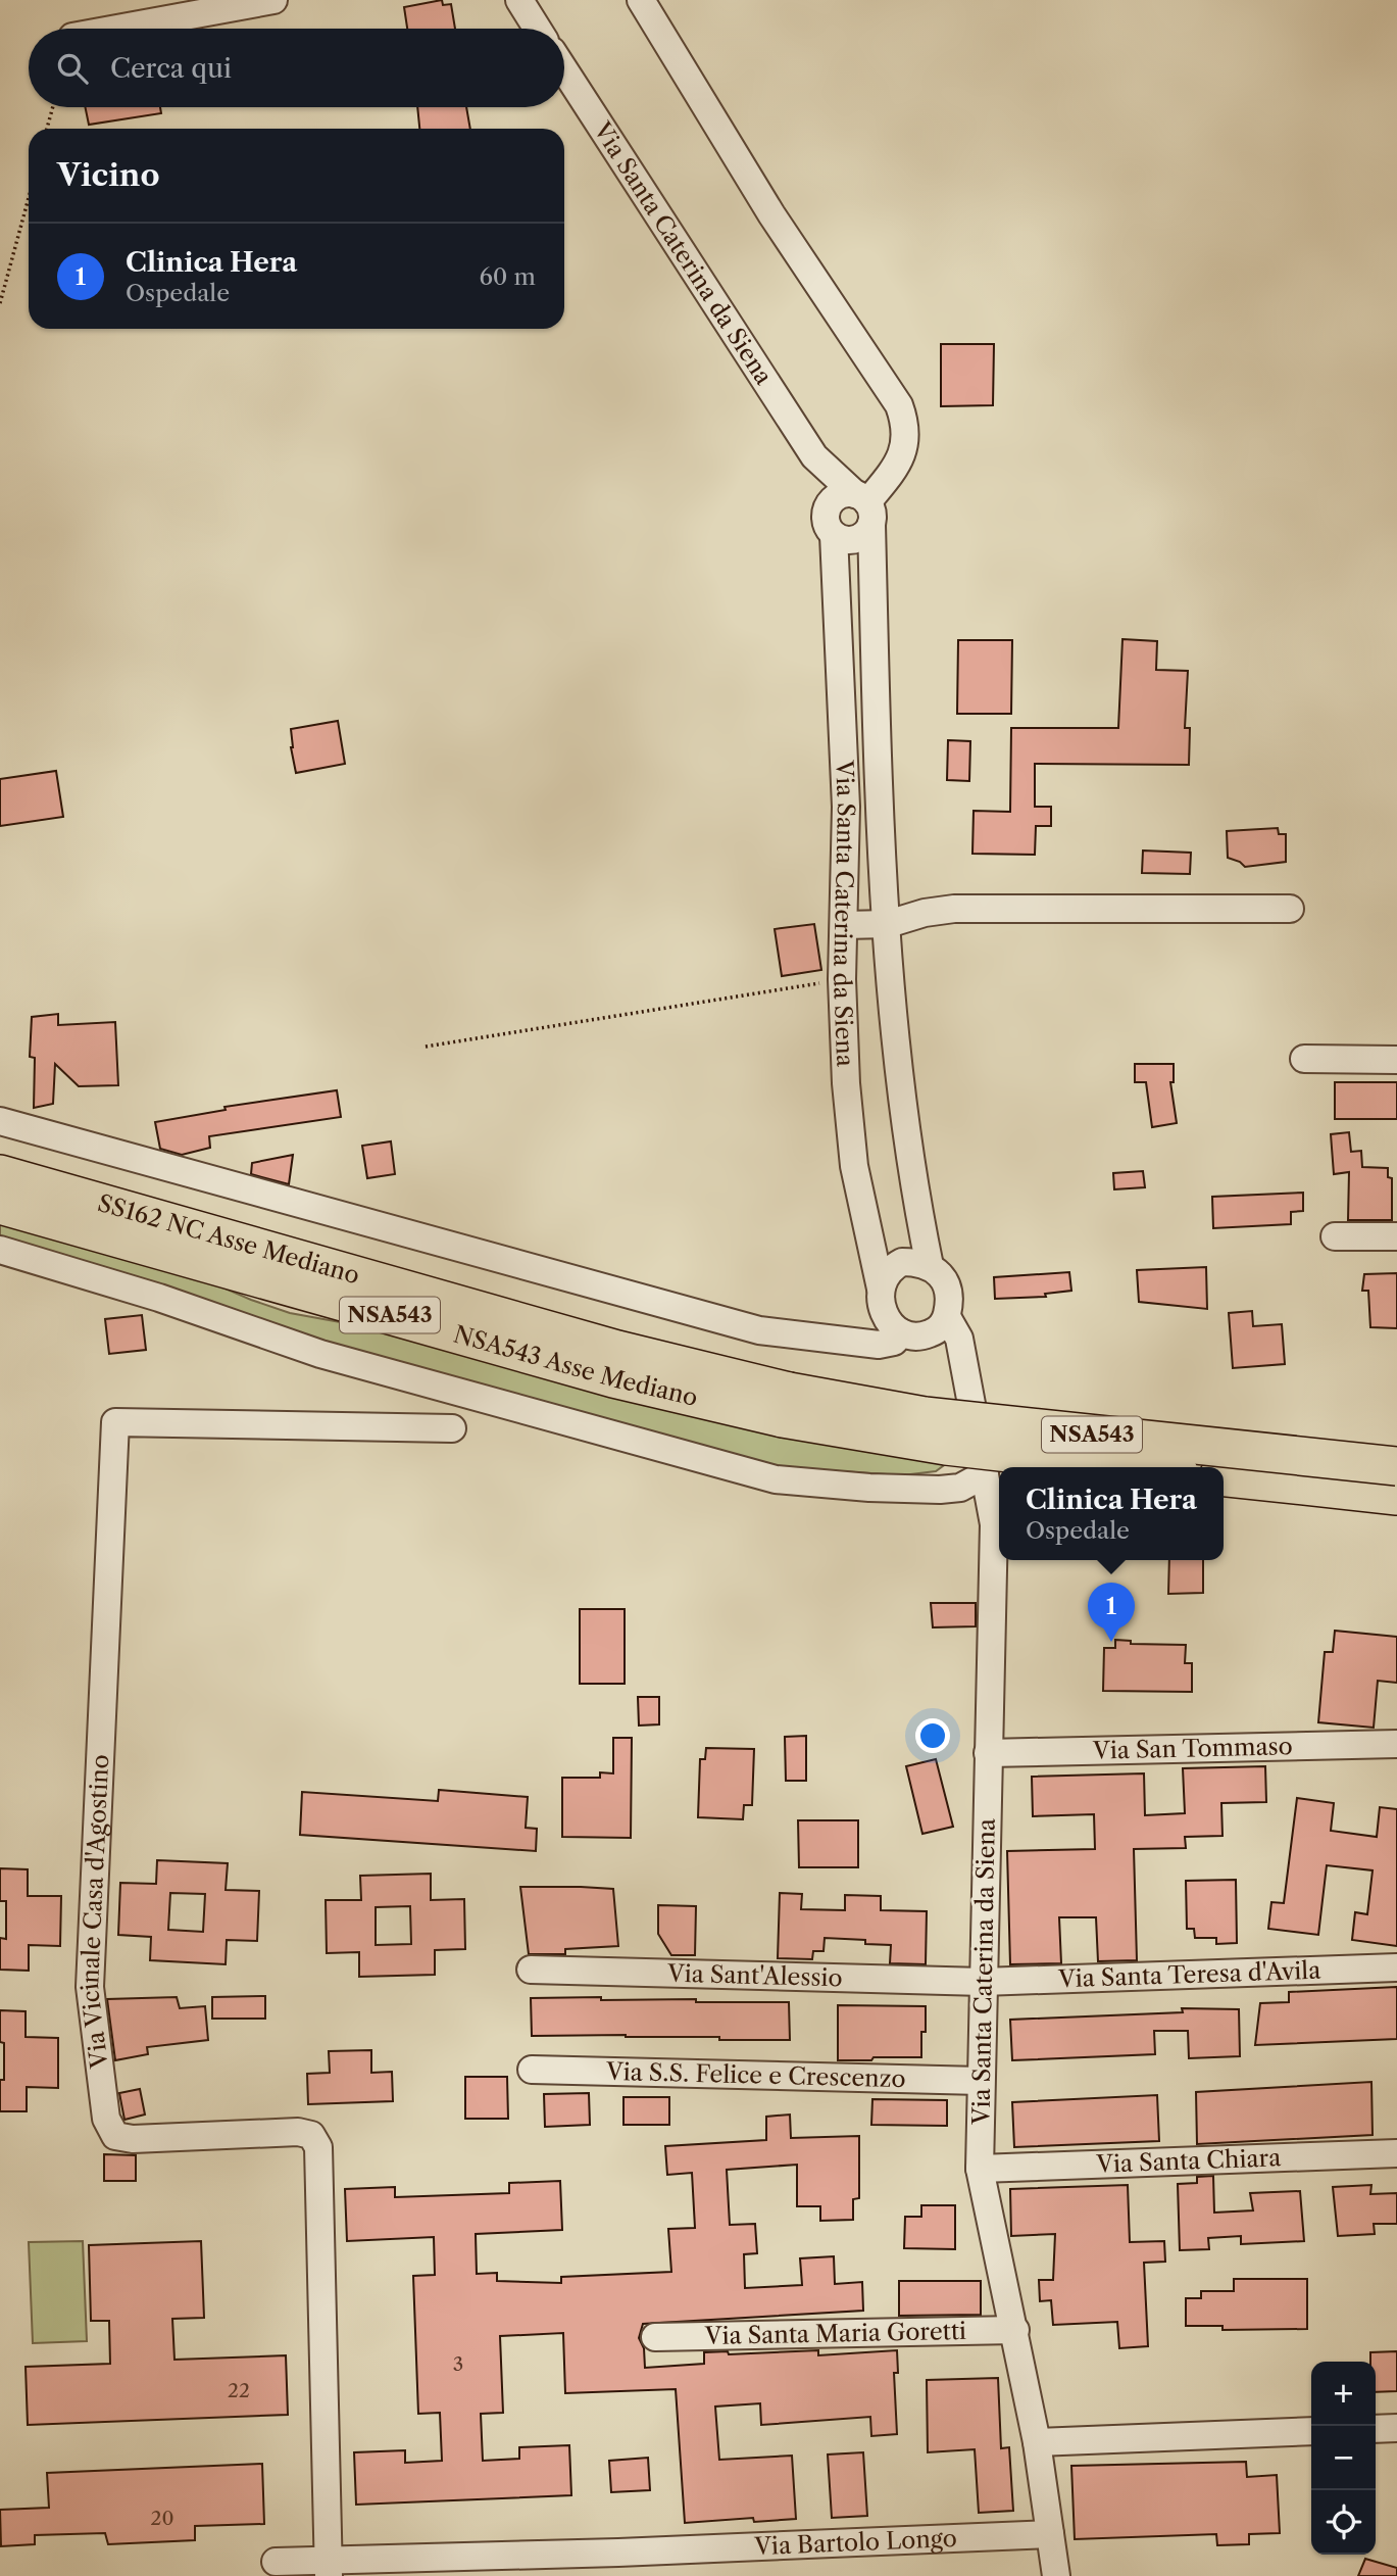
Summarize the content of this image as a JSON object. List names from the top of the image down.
{
  "streets": {
    "highway": ["SS162 NC Asse Mediano", "NSA543", "NSA543 Asse Mediano"],
    "street": [
      "Via Santa Caterina da Siena",
      "Via San Tommaso",
      "Via Vicinale Casa d'Agostino",
      "Via Santa Teresa d'Avila",
      "Via Sant'Alessio",
      "Via S.S. Felice e Crescenzo",
      "Via Santa Chiara",
      "Via Santa Maria Goretti",
      "Via Bartolo Longo"
    ]
  },
  "crossings": [
    ["Via Santa Caterina da Siena", "Via San Tommaso"],
    ["Via Santa Caterina da Siena", "Via Santa Teresa d'Avila"],
    ["Via Santa Caterina da Siena", "Via Sant'Alessio"],
    ["Via Santa Caterina da Siena", "Via S.S. Felice e Crescenzo"],
    ["Via Santa Caterina da Siena", "Via Santa Chiara"],
    ["Via Santa Caterina da Siena", "Via Santa Maria Goretti"],
    ["Via Santa Caterina da Siena", "Via Bartolo Longo"],
    ["SS162 NC Asse Mediano", "NSA543 Asse Mediano"],
    ["Via Vicinale Casa d'Agostino", "Via Bartolo Longo"],
    ["Via Santa Teresa d'Avila", "Via Sant'Alessio"]
  ],
  "house_numbers": ["3", "22", "20"],
  "page": {
    "search": "Cerca qui",
    "heading": "Vicino",
    "list": [
      {
        "mark": "1",
        "name": "Clinica Hera",
        "note": "Ospedale",
        "value": "60 m"
      }
    ],
    "popup": ["Clinica Hera", "Ospedale"],
    "pins": "1",
    "map_buttons": ["+", "−"]
  }
}
